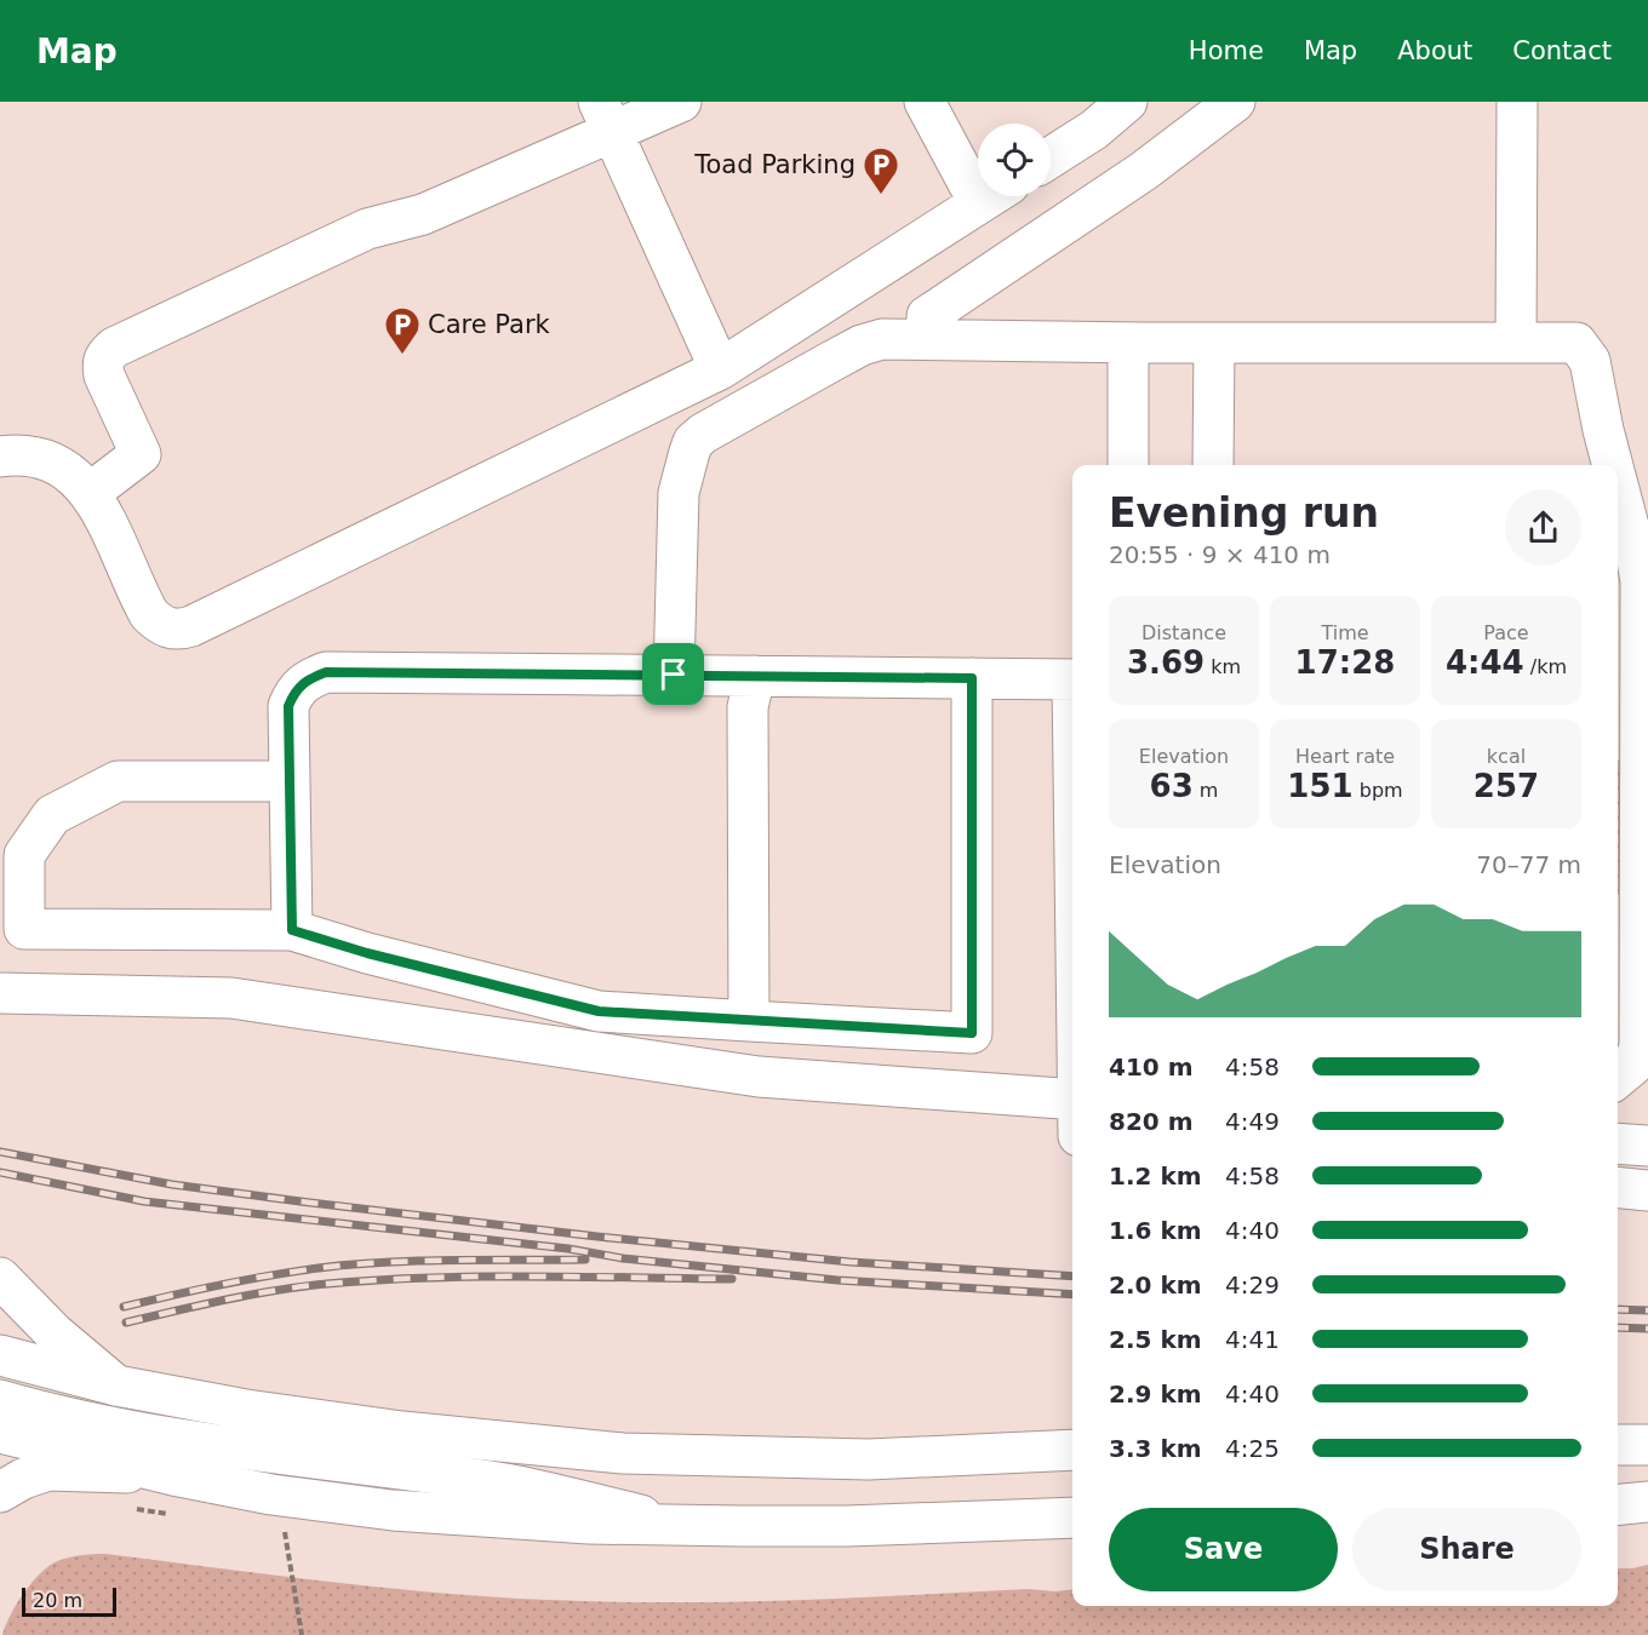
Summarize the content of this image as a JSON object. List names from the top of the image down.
{
  "places": {
    "parking": ["Toad Parking", "Care Park"]
  },
  "scale_bar": "20 m",
  "page": {
    "header": "Map",
    "nav": [
      "Home",
      "Map",
      "About",
      "Contact"
    ],
    "heading": ["Evening run", "20:55 · 9 × 410 m"],
    "stats": [
      ["Distance", "3.69 km"],
      ["Time", "17:28"],
      ["Pace", "4:44 /km"],
      ["Elevation", "63 m"],
      ["Heart rate", "151 bpm"],
      ["kcal", "257"]
    ],
    "chart": ["Elevation", "70–77 m"],
    "list": [
      {
        "name": "410 m",
        "note": "4:58"
      },
      {
        "name": "820 m",
        "note": "4:49"
      },
      {
        "name": "1.2 km",
        "note": "4:58"
      },
      {
        "name": "1.6 km",
        "note": "4:40"
      },
      {
        "name": "2.0 km",
        "note": "4:29"
      },
      {
        "name": "2.5 km",
        "note": "4:41"
      },
      {
        "name": "2.9 km",
        "note": "4:40"
      },
      {
        "name": "3.3 km",
        "note": "4:25"
      }
    ],
    "buttons": ["Save", "Share"],
    "scale": "20 m"
  }
}
